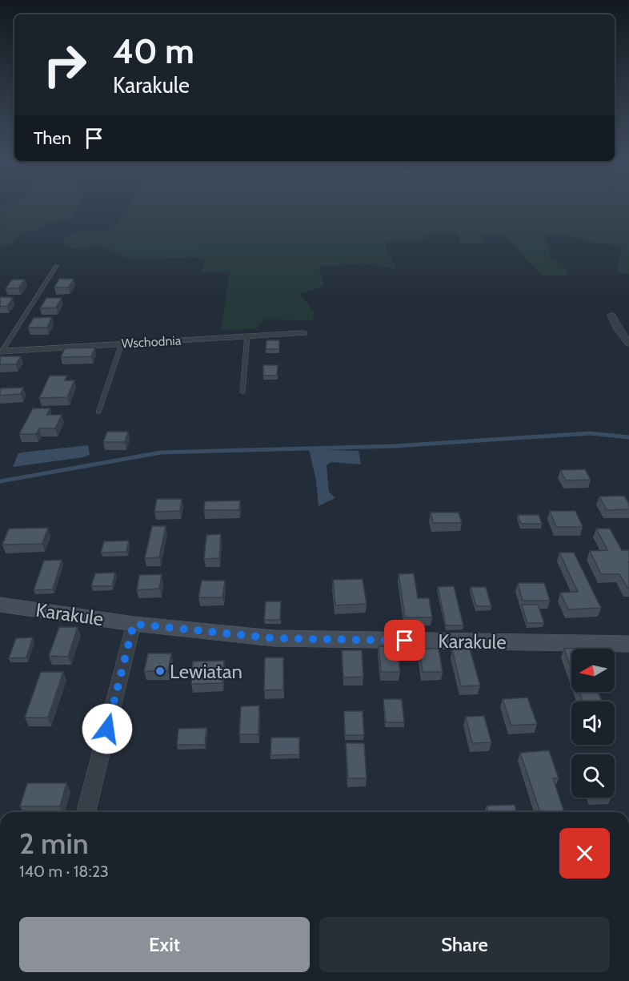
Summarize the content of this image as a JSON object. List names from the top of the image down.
{
  "streets": {
    "street": ["Wschodnia", "Karakule"]
  },
  "places": ["Lewiatan"],
  "north": "left",
  "page": {
    "turn": ["40 m", "Karakule"],
    "then": "Then",
    "heading": ["2 min", "140 m · 18:23"],
    "buttons": ["Exit", "Share"]
  }
}
